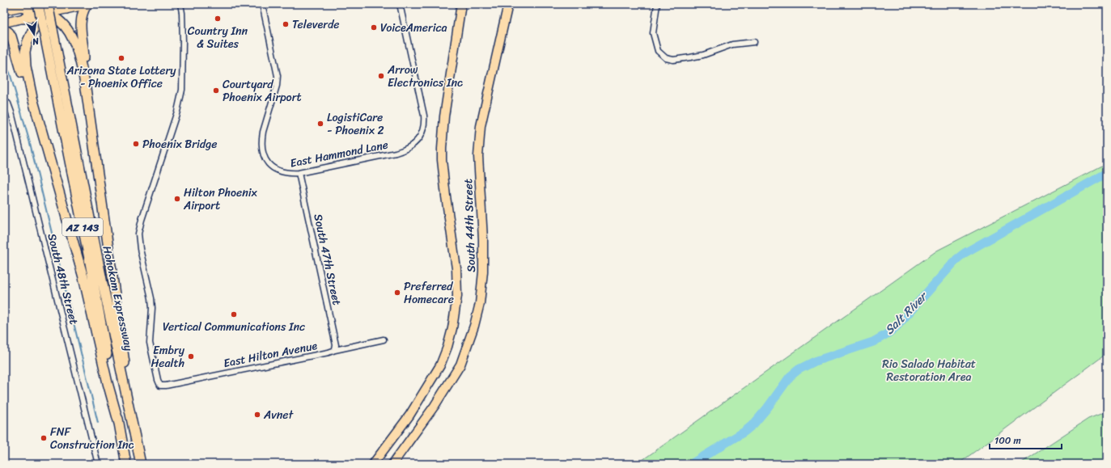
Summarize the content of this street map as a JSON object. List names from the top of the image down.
{
  "streets": {
    "highway": ["AZ 143", "Hohokam Expressway"],
    "main road": ["South 44th Street"],
    "street": [
      "East Hammond Lane",
      "South 47th Street",
      "South 48th Street",
      "East Hilton Avenue"
    ]
  },
  "crossings": [
    ["East Hammond Lane", "South 47th Street"],
    ["South 47th Street", "East Hilton Avenue"]
  ],
  "water": ["Salt River"],
  "parks": ["Rio Salado Habitat Restoration Area"],
  "places": [
    "Country Inn & Suites",
    "Televerde",
    "VoiceAmerica",
    "Arizona State Lottery - Phoenix Office",
    "Arrow Electronics Inc",
    "Courtyard Phoenix Airport",
    "LogistiCare - Phoenix 2",
    "Phoenix Bridge",
    "Hilton Phoenix Airport",
    "Preferred Homecare",
    "Vertical Communications Inc",
    "Embry Health",
    "Avnet",
    "FNF Construction Inc"
  ],
  "scale_bar": "100 m",
  "north": "bottom"
}
